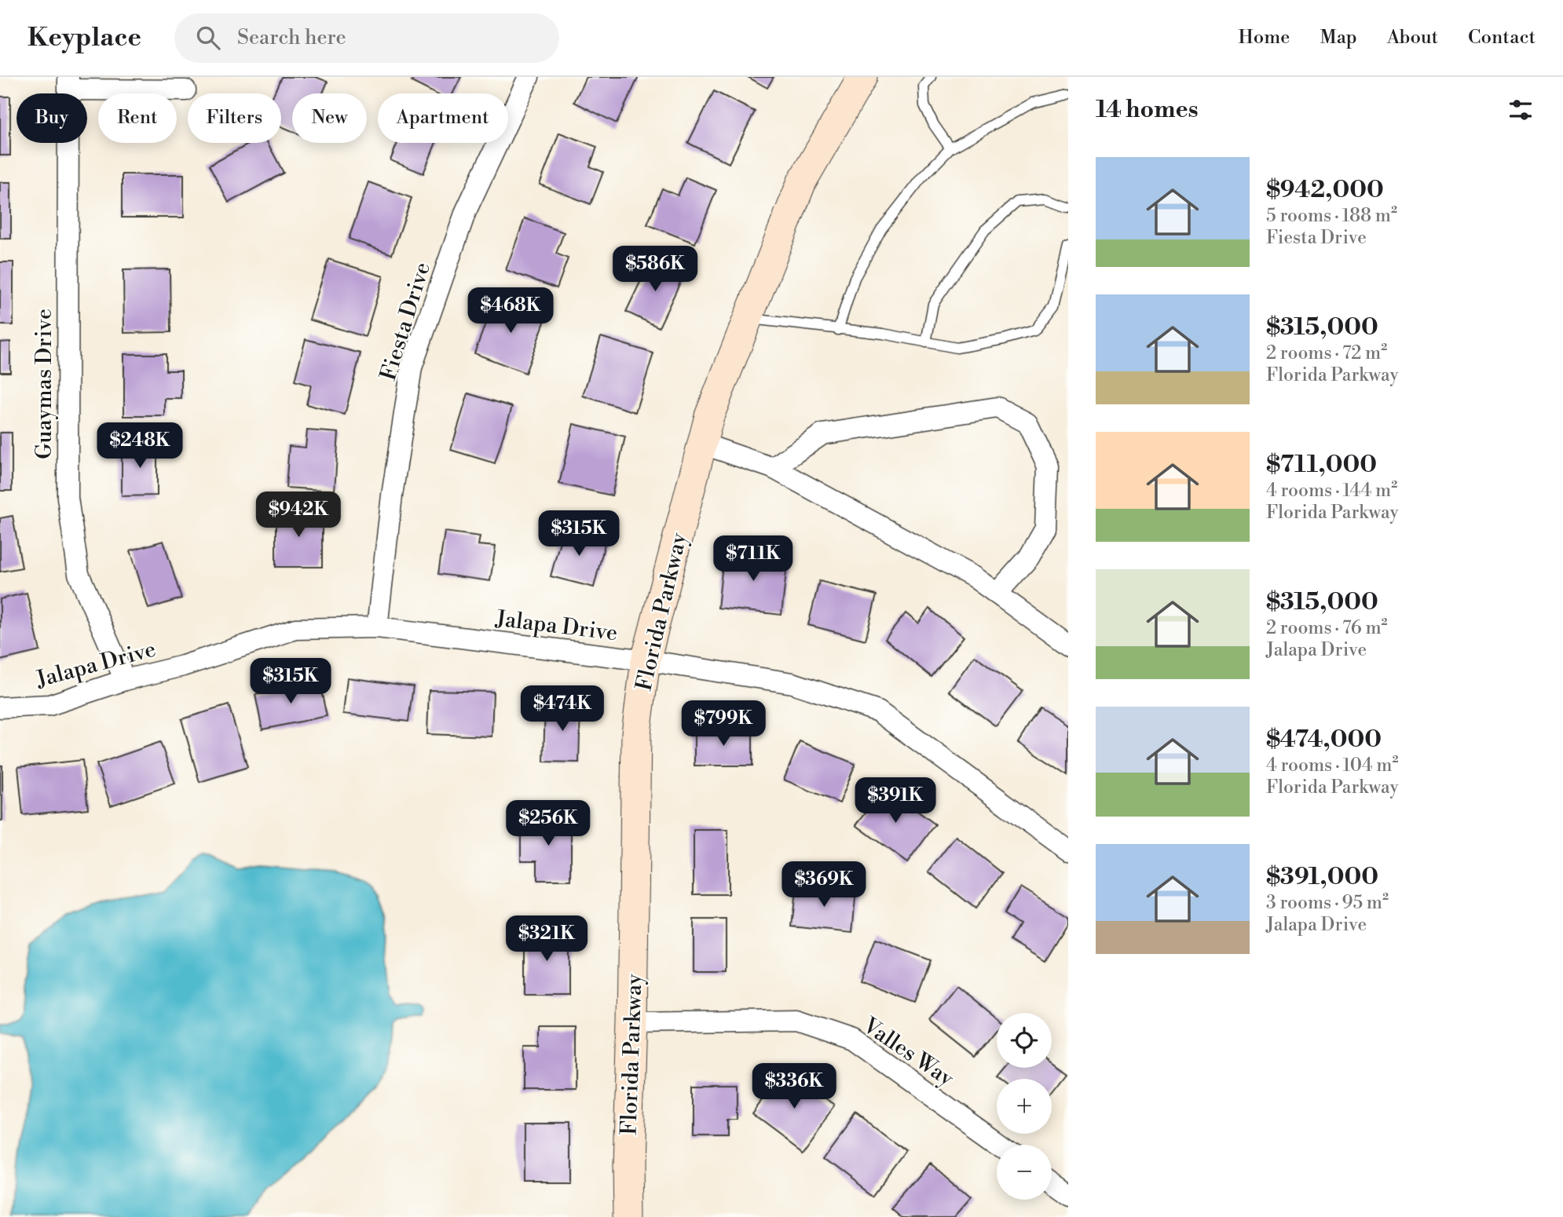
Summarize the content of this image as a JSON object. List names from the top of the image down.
{
  "streets": {
    "street": [
      "Fiesta Drive",
      "Guaymas Drive",
      "Florida Parkway",
      "Jalapa Drive",
      "Valles Way"
    ]
  },
  "crossings": [
    ["Fiesta Drive", "Jalapa Drive"],
    ["Guaymas Drive", "Jalapa Drive"],
    ["Florida Parkway", "Jalapa Drive"],
    ["Florida Parkway", "Valles Way"]
  ],
  "page": {
    "header": "Keyplace",
    "search": "Search here",
    "nav": [
      "Home",
      "Map",
      "About",
      "Contact"
    ],
    "heading": "14 homes",
    "chip": [
      "Buy",
      "Rent",
      "Filters",
      "New",
      "Apartment"
    ],
    "list": [
      {
        "name": "$942,000",
        "note": "5 rooms · 188 m² · Fiesta Drive"
      },
      {
        "name": "$315,000",
        "note": "2 rooms · 72 m² · Florida Parkway"
      },
      {
        "name": "$711,000",
        "note": "4 rooms · 144 m² · Florida Parkway"
      },
      {
        "name": "$315,000",
        "note": "2 rooms · 76 m² · Jalapa Drive"
      },
      {
        "name": "$474,000",
        "note": "4 rooms · 104 m² · Florida Parkway"
      },
      {
        "name": "$391,000",
        "note": "3 rooms · 95 m² · Jalapa Drive"
      }
    ],
    "price": [
      "$586K",
      "$468K",
      "$248K",
      "$942K",
      "$315K",
      "$711K",
      "$315K",
      "$474K",
      "$799K",
      "$391K",
      "$256K",
      "$369K",
      "$321K",
      "$336K"
    ],
    "map_buttons": ["+", "−"]
  }
}
